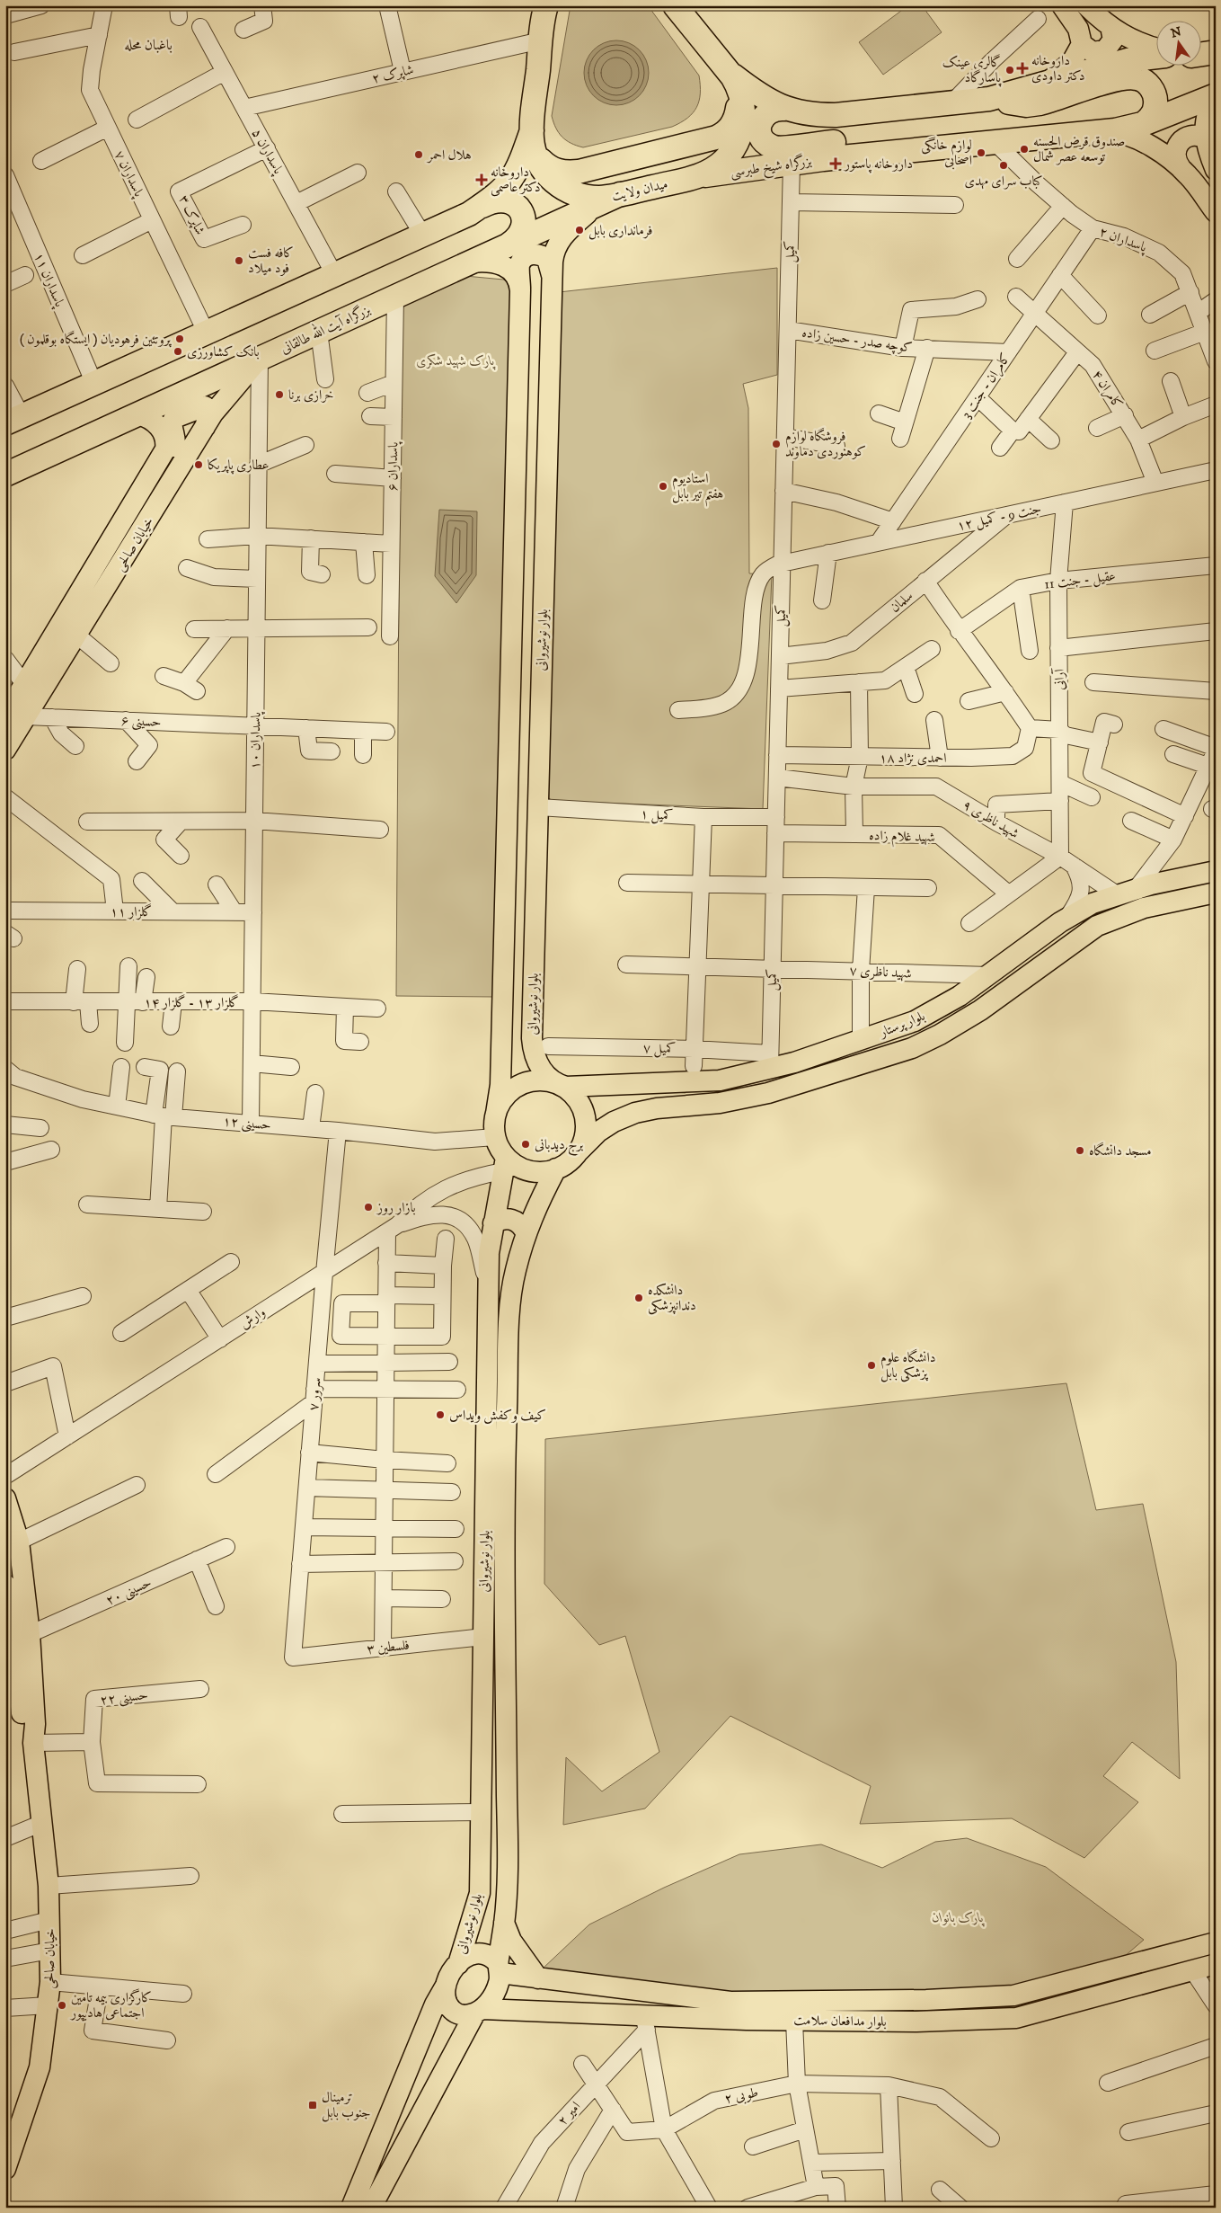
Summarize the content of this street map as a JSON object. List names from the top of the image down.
{
  "streets": {
    "highway": ["بزرگراه شیخ طبرسی", "میدان ولایت", "بزرگراه آیت الله طالقانی"],
    "main road": [
      "خیابان صالحی",
      "بلوار نوشیروانی",
      "بلوار پرستار",
      "خيابان صالحی",
      "بلوار مدافعان سلامت"
    ],
    "street": [
      "شاپرک ۲",
      "پاسداران ۵",
      "پاسداران ۷",
      "شاپرک ۳",
      "پاسداران ۲",
      "کمیل",
      "پاسداران ١١",
      "کوچه صدر - حسین زاده",
      "کامران - جنت 3",
      "کامران ۴",
      "پاسداران ۶",
      "جنت 9 - کمیل ۱۲",
      "عقیل - جنت 11",
      "سلمان",
      "آرانی",
      "حسینی ۶",
      "پاسداران ١٠",
      "احمدی نژاد ۱۸",
      "کمیل ۱",
      "شهید ناظری ۹",
      "شهید غلام زاده",
      "گلزار ١١",
      "شهید ناظری ۷",
      "گلزار ۱۳ - گلزار ۱۴",
      "کمیل ۷",
      "حسینی ۱۲",
      "وارش",
      "سرور ۷",
      "حسینی ٢٠",
      "فلسطین ۳",
      "حسینی ۲۲",
      "طوبی ۲",
      "امیر ۲"
    ]
  },
  "crossings": [
    ["شاپرک ۲", "پاسداران ۵"],
    ["پاسداران ۵", "شاپرک ۳"],
    ["بزرگراه شیخ طبرسی", "میدان ولایت"],
    ["بزرگراه شیخ طبرسی", "پاسداران ۲"],
    ["بزرگراه شیخ طبرسی", "کمیل"],
    ["میدان ولایت", "بزرگراه آیت الله طالقانی"],
    ["پاسداران ۲", "کامران - جنت 3"],
    ["کمیل", "کوچه صدر - حسین زاده"],
    ["کمیل", "جنت 9 - کمیل ۱۲"],
    ["کمیل", "سلمان"],
    ["کمیل", "احمدی نژاد ۱۸"],
    ["کمیل", "کمیل ۱"],
    ["کمیل", "شهید ناظری ۹"],
    ["کمیل", "شهید غلام زاده"],
    ["کمیل", "شهید ناظری ۷"],
    ["کمیل", "بلوار پرستار"],
    ["کمیل", "کمیل ۷"],
    ["بزرگراه آیت الله طالقانی", "پاسداران ۶"],
    ["بزرگراه آیت الله طالقانی", "خیابان صالحی"],
    ["بزرگراه آیت الله طالقانی", "بلوار نوشیروانی"],
    ["بزرگراه آیت الله طالقانی", "پاسداران ١٠"],
    ["کوچه صدر - حسین زاده", "کامران - جنت 3"],
    ["کامران - جنت 3", "کامران ۴"],
    ["کامران - جنت 3", "جنت 9 - کمیل ۱۲"],
    ["کامران ۴", "جنت 9 - کمیل ۱۲"],
    ["جنت 9 - کمیل ۱۲", "سلمان"],
    ["جنت 9 - کمیل ۱۲", "آرانی"],
    ["خیابان صالحی", "حسینی ۶"],
    ["خیابان صالحی", "پاسداران ١٠"],
    ["عقیل - جنت 11", "آرانی"],
    ["بلوار نوشیروانی", "کمیل ۱"],
    ["بلوار نوشیروانی", "بلوار پرستار"],
    ["بلوار نوشیروانی", "حسینی ۱۲"],
    ["بلوار نوشیروانی", "وارش"],
    ["بلوار نوشیروانی", "فلسطین ۳"],
    ["بلوار نوشیروانی", "بلوار مدافعان سلامت"],
    ["آرانی", "شهید ناظری ۹"],
    ["حسینی ۶", "پاسداران ١٠"],
    ["پاسداران ١٠", "گلزار ١١"],
    ["پاسداران ١٠", "گلزار ۱۳ - گلزار ۱۴"],
    ["پاسداران ١٠", "حسینی ۱۲"],
    ["شهید ناظری ۹", "بلوار پرستار"],
    ["شهید ناظری ۷", "بلوار پرستار"],
    ["بلوار پرستار", "کمیل ۷"],
    ["بلوار پرستار", "حسینی ۱۲"],
    ["بلوار پرستار", "وارش"],
    ["حسینی ۱۲", "وارش"],
    ["حسینی ۱۲", "سرور ۷"],
    ["وارش", "سرور ۷"],
    ["سرور ۷", "فلسطین ۳"],
    ["حسینی ٢٠", "خيابان صالحی"],
    ["بلوار مدافعان سلامت", "امیر ۲"]
  ],
  "districts": ["باغبان محله"],
  "parks": ["پارک شهید شکری", "پارک بانوان"],
  "places": {
    "health": ["داروخانه دکتر داودی", "داروخانه پاستور", "داروخانه دکتر عاصمی"],
    "other": [
      "گالری عینک پاسارگاد",
      "صندوق قرض الحسنه توسعه عصر شمال",
      "لوازم خانگی اصحابی",
      "هلال احمر",
      "کباب سرای مهدی",
      "فرمانداری بابل",
      "کافه فست فود میلاد",
      "پروتئین فرهودیان ( ایستگاه بوقلمون )",
      "بانک کشاورزی",
      "خرازی برنا",
      "فروشگاه لوازم کوهنوردی دماوند",
      "عطاری پاپریکا",
      "استادیوم هفتم تیر بابل",
      "برج دیدبانی",
      "مسجد دانشگاه",
      "بازار روز",
      "دانشکده دندانپزشکی",
      "دانشگاه علوم پزشکی بابل",
      "کیف و‌کفش ویداس",
      "کارگزاری بیمه تامین اجتماعی هادیپور"
    ],
    "transit": ["ترمینال جنوب بابل"]
  },
  "north": "top"
}
